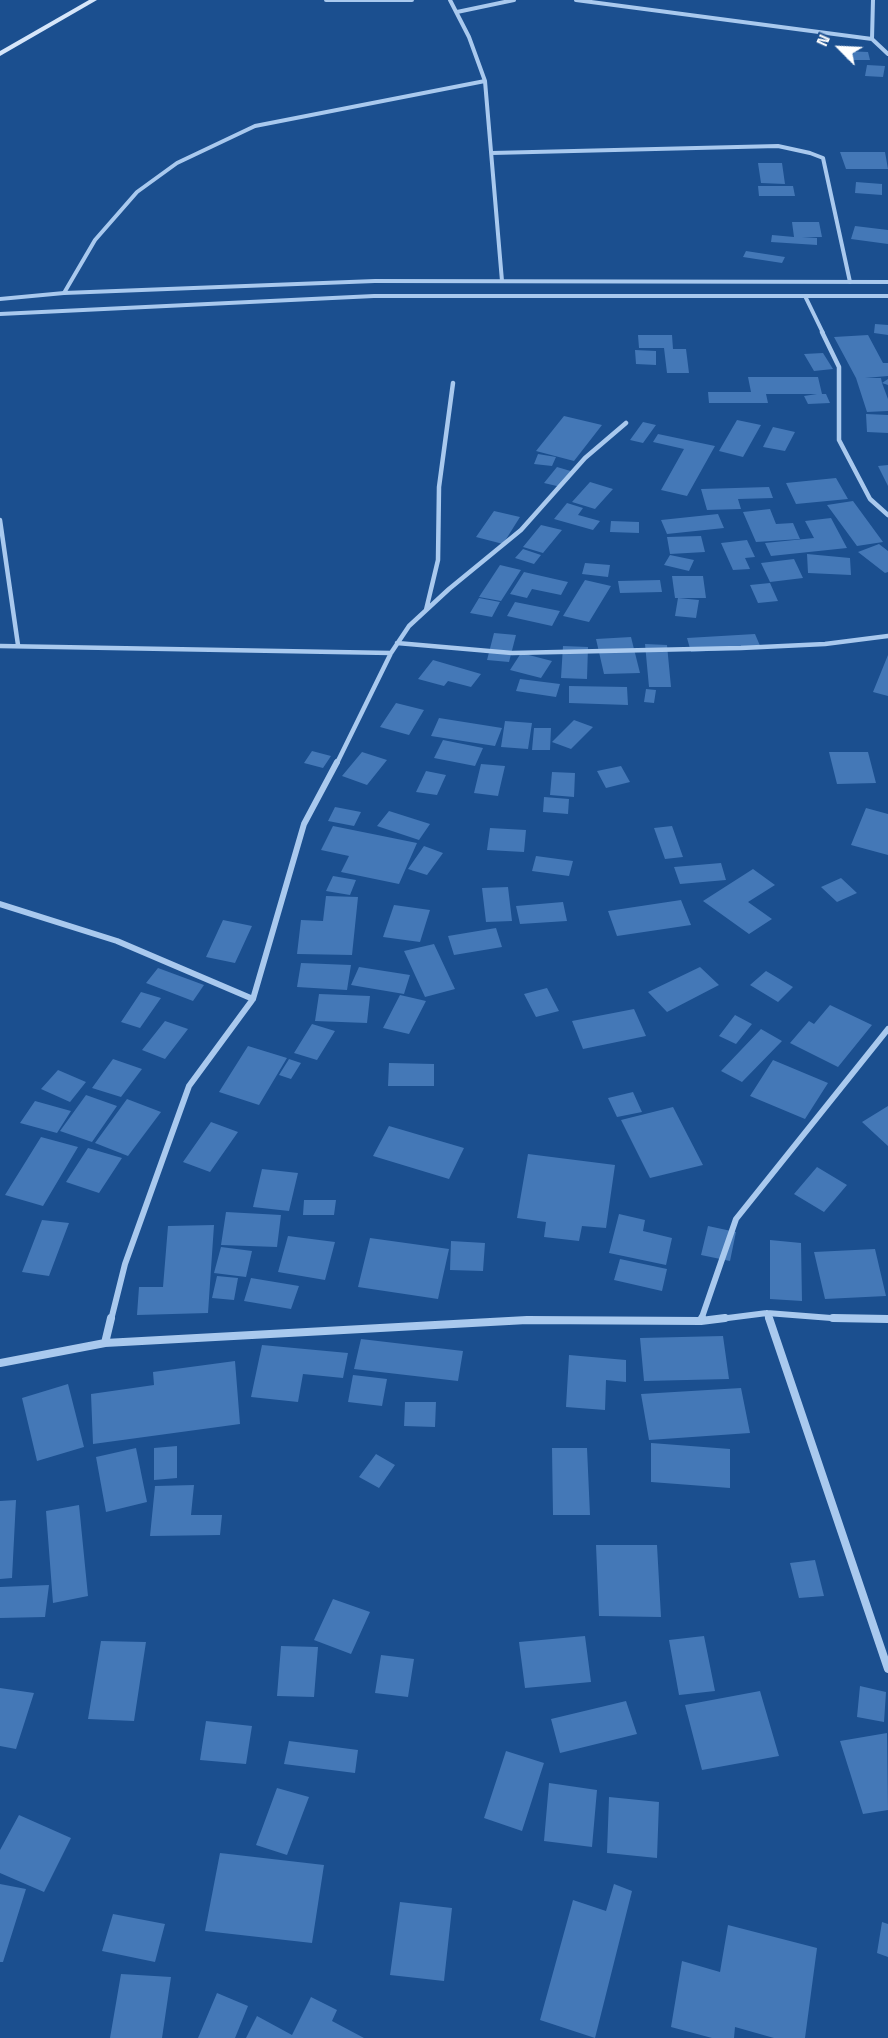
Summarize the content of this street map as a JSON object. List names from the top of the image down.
{
  "north": "top left"
}
